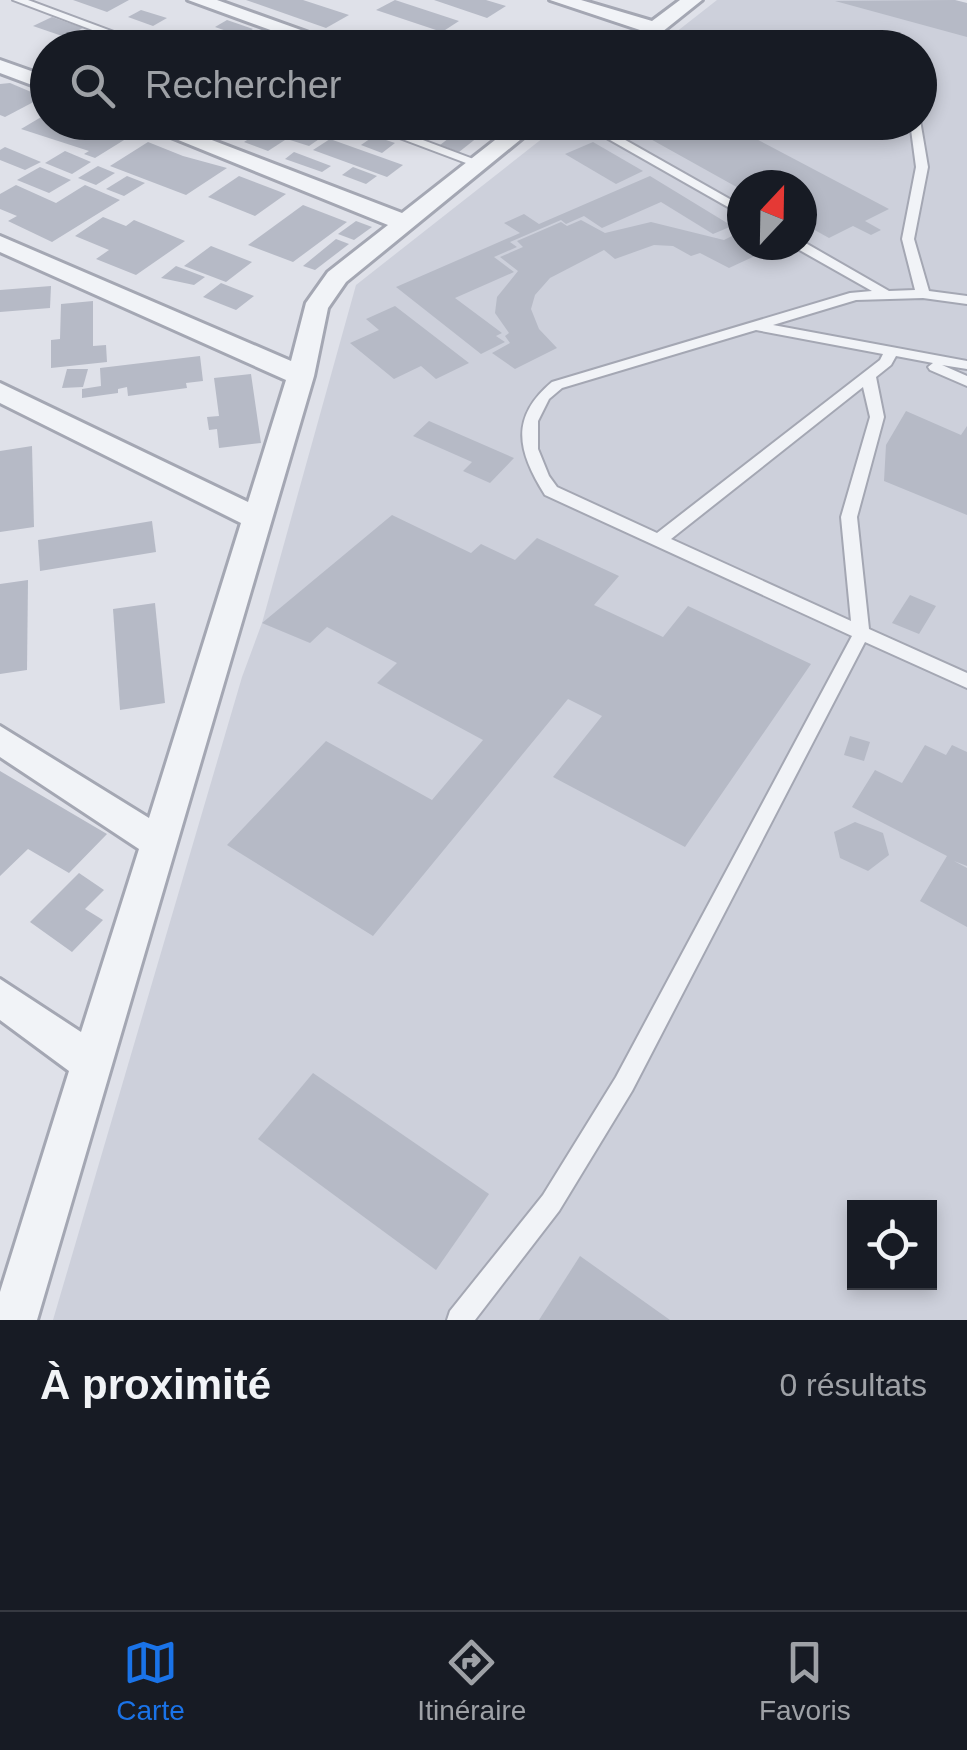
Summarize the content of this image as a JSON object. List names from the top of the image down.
{
  "north": "top",
  "page": {
    "search": "Rechercher",
    "heading": ["À proximité", "0 résultats"],
    "nav": ["Carte", "Itinéraire", "Favoris"]
  }
}
